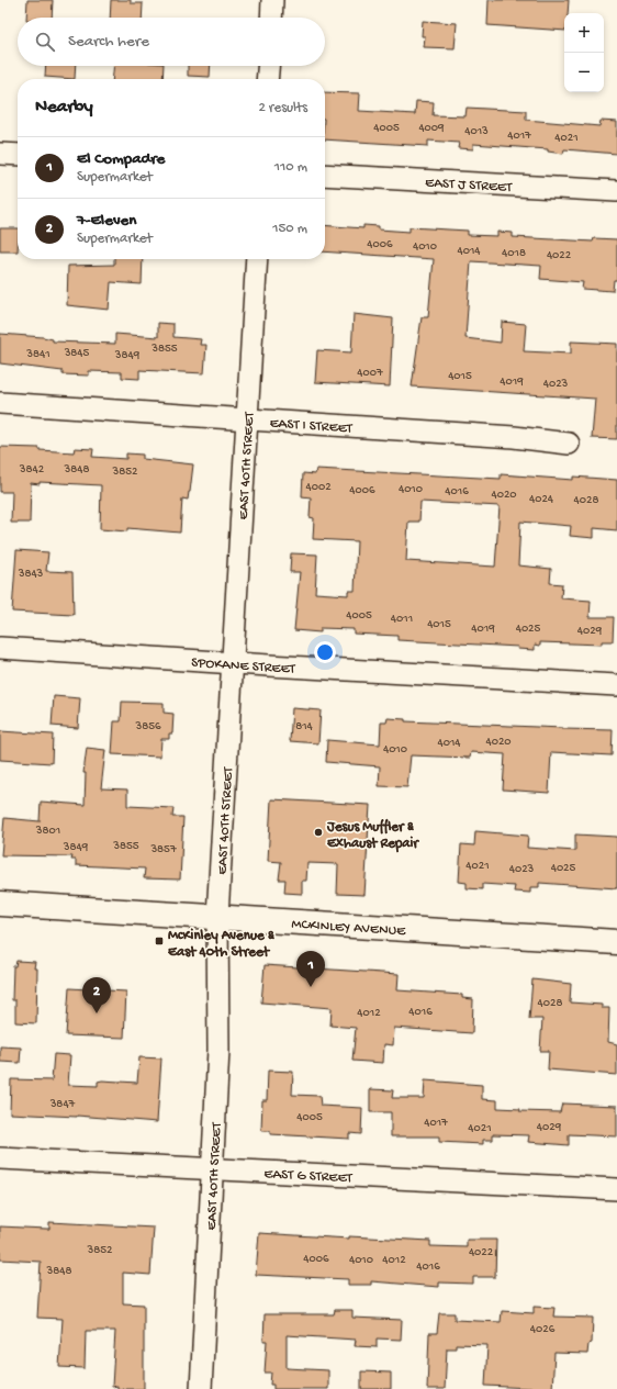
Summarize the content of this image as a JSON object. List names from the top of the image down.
{
  "streets": {
    "main road": ["MCKINLEY AVENUE"],
    "street": [
      "EAST J STREET",
      "EAST I STREET",
      "EAST 40TH STREET",
      "SPOKANE STREET",
      "EAST G STREET"
    ]
  },
  "crossings": [
    ["EAST I STREET", "EAST 40TH STREET"],
    ["EAST 40TH STREET", "SPOKANE STREET"],
    ["EAST 40TH STREET", "MCKINLEY AVENUE"],
    ["EAST 40TH STREET", "EAST G STREET"]
  ],
  "places": {
    "other": ["Jesus Muffler & Exhaust Repair"],
    "transit": ["McKinley Avenue & East 40th Street"]
  },
  "house_numbers": [
    "4005",
    "4009",
    "4013",
    "4017",
    "4021",
    "4006",
    "4010",
    "4014",
    "4018",
    "4022",
    "3855",
    "3845",
    "3841",
    "3849",
    "4007",
    "4015",
    "4019",
    "4023",
    "3842",
    "3848",
    "3852",
    "4002",
    "4010",
    "4006",
    "4016",
    "4020",
    "4024",
    "4028",
    "3843",
    "4005",
    "4011",
    "4015",
    "4019",
    "4025",
    "4029",
    "3856",
    "814",
    "4020",
    "4014",
    "4010",
    "3801",
    "3855",
    "3849",
    "3857",
    "4021",
    "4025",
    "4023",
    "4028",
    "4016",
    "4012",
    "3847",
    "4005",
    "4017",
    "4029",
    "4021",
    "3852",
    "4022",
    "4006",
    "4010",
    "4012",
    "4016",
    "3848",
    "4026"
  ],
  "page": {
    "map_buttons": ["+", "−"],
    "search": "Search here",
    "heading": ["Nearby", "2 results"],
    "list": [
      {
        "mark": "1",
        "name": "El Compadre",
        "note": "Supermarket",
        "value": "110 m"
      },
      {
        "mark": "2",
        "name": "7-Eleven",
        "note": "Supermarket",
        "value": "150 m"
      }
    ],
    "pins": ["1", "2"]
  }
}
